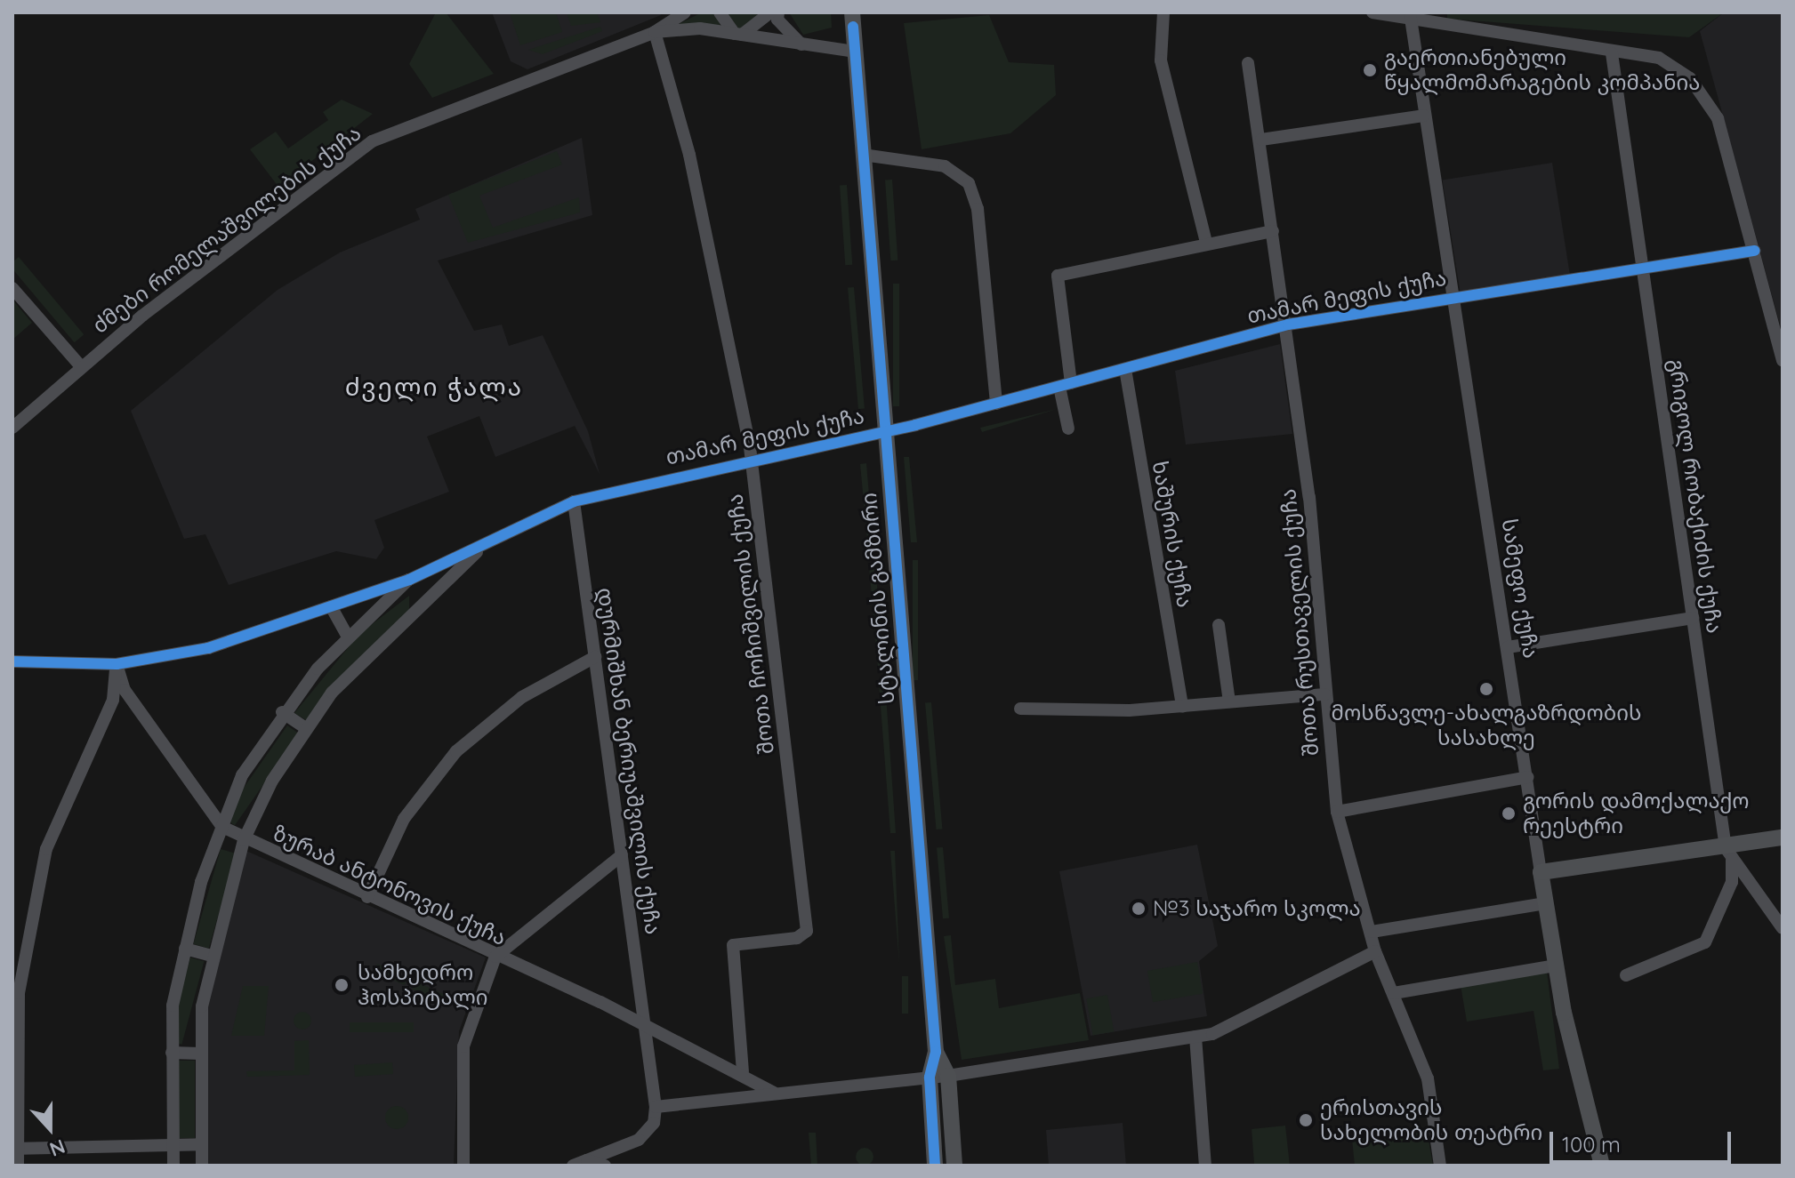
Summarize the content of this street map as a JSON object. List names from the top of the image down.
{
  "streets": {
    "main road": ["სამეფო ქუჩა", "სტალინის გამზირი"],
    "street": [
      "ძმები რომელაშვილების ქუჩა",
      "თამარ მეფის ქუჩა",
      "გრიგოლ რობაქიძის ქუჩა",
      "ხაშურის ქუჩა",
      "შოთა რუსთაველის ქუჩა",
      "შოთა ჩოჩიშვილის ქუჩა",
      "დურმიშხან ბერიუაშვილის ქუჩა",
      "ზურაბ ანტონოვის ქუჩა"
    ]
  },
  "crossings": [
    ["ძმები რომელაშვილების ქუჩა", "სტალინის გამზირი"],
    ["ძმები რომელაშვილების ქუჩა", "შოთა ჩოჩიშვილის ქუჩა"],
    ["თამარ მეფის ქუჩა", "გრიგოლ რობაქიძის ქუჩა"],
    ["თამარ მეფის ქუჩა", "ხაშურის ქუჩა"],
    ["თამარ მეფის ქუჩა", "სამეფო ქუჩა"],
    ["თამარ მეფის ქუჩა", "სტალინის გამზირი"],
    ["თამარ მეფის ქუჩა", "შოთა რუსთაველის ქუჩა"],
    ["თამარ მეფის ქუჩა", "შოთა ჩოჩიშვილის ქუჩა"],
    ["თამარ მეფის ქუჩა", "დურმიშხან ბერიუაშვილის ქუჩა"],
    ["თამარ მეფის ქუჩა", "ზურაბ ანტონოვის ქუჩა"],
    ["შოთა ჩოჩიშვილის ქუჩა", "ზურაბ ანტონოვის ქუჩა"],
    ["დურმიშხან ბერიუაშვილის ქუჩა", "ზურაბ ანტონოვის ქუჩა"]
  ],
  "districts": ["ძველი ჭალა"],
  "places": [
    "გაერთიანებული წყალმომარაგების კომპანია",
    "მოსწავლე-ახალგაზრდობის სასახლე",
    "გორის დამოქალაქო რეესტრი",
    "№3 საჯარო სკოლა",
    "სამხედრო ჰოსპიტალი",
    "ერისთავის სახელობის თეატრი"
  ],
  "scale_bar": "100 m",
  "north": "bottom"
}
